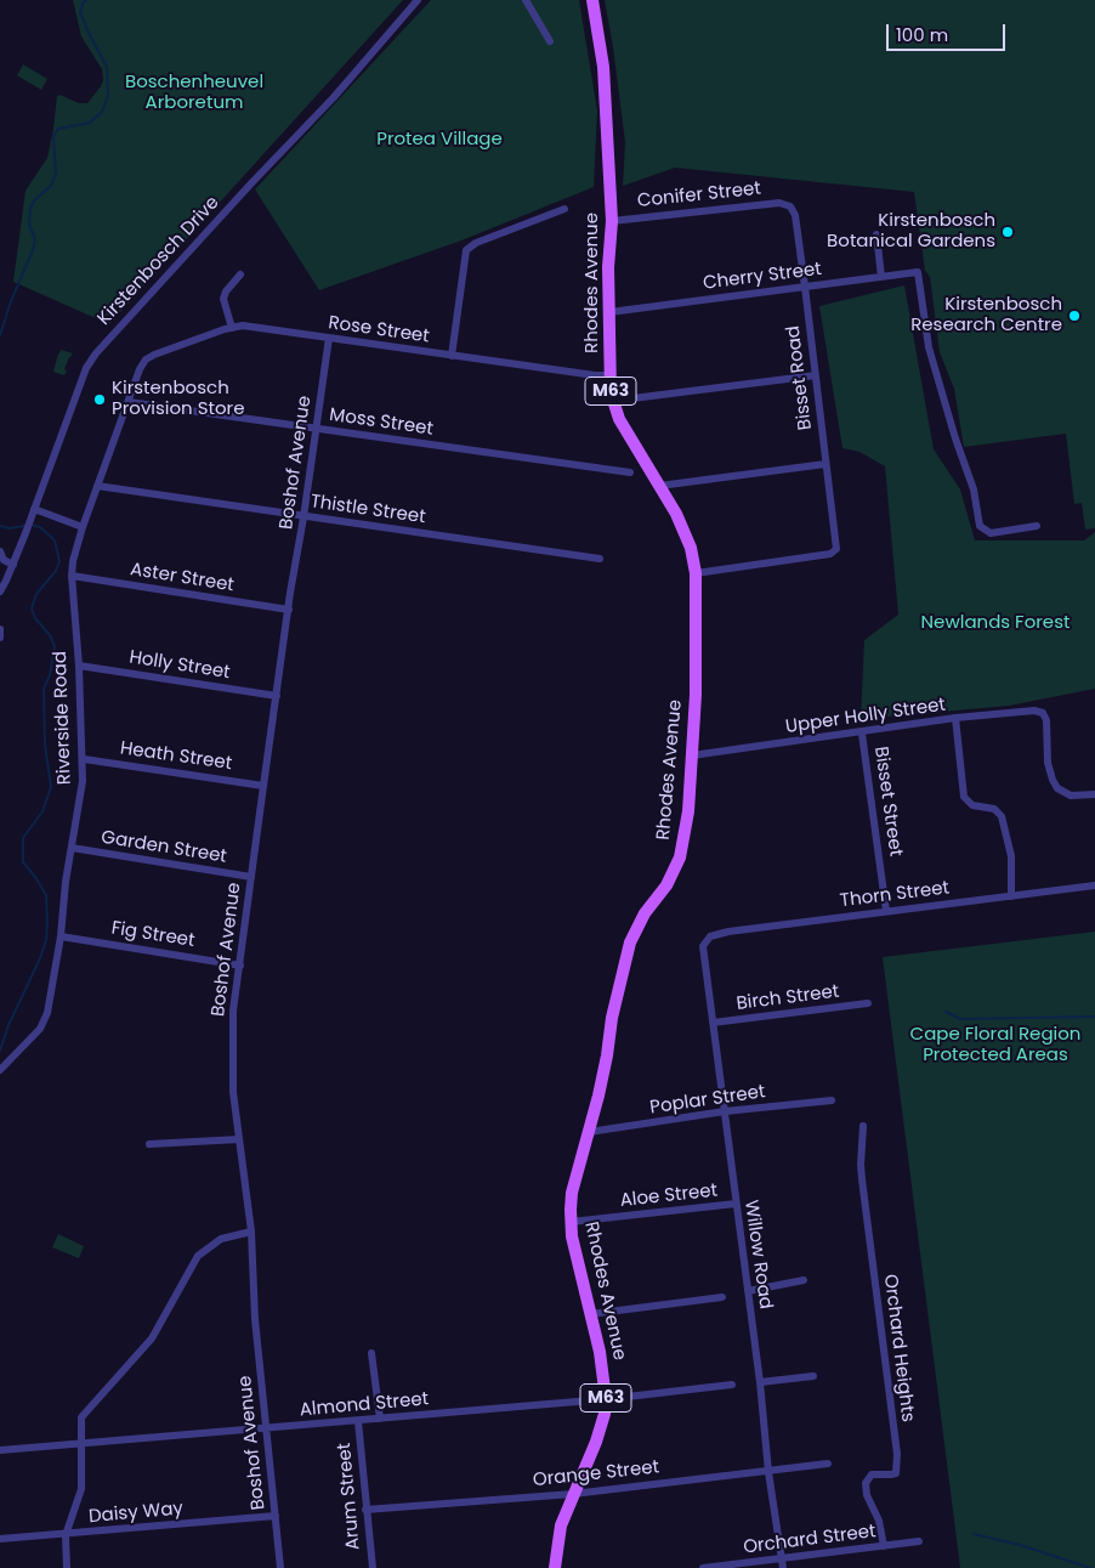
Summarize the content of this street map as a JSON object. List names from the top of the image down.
{
  "streets": {
    "main road": ["Rhodes Avenue", "M63"],
    "street": [
      "Conifer Street",
      "Kirstenbosch Drive",
      "Cherry Street",
      "Rose Street",
      "Bisset Road",
      "Moss Street",
      "Boshof Avenue",
      "Thistle Street",
      "Aster Street",
      "Holly Street",
      "Upper Holly Street",
      "Riverside Road",
      "Heath Street",
      "Bisset Street",
      "Garden Street",
      "Thorn Street",
      "Fig Street",
      "Birch Street",
      "Poplar Street",
      "Aloe Street",
      "Willow Road",
      "Orchard Heights",
      "Almond Street",
      "Orange Street",
      "Arum Street",
      "Daisy Way",
      "Orchard Street"
    ]
  },
  "crossings": [
    ["Conifer Street", "Rhodes Avenue"],
    ["Conifer Street", "Bisset Road"],
    ["Cherry Street", "Rhodes Avenue"],
    ["Cherry Street", "Bisset Road"],
    ["Rhodes Avenue", "Rose Street"],
    ["Rhodes Avenue", "Bisset Road"],
    ["Rhodes Avenue", "Upper Holly Street"],
    ["Rhodes Avenue", "Poplar Street"],
    ["Rhodes Avenue", "Aloe Street"],
    ["Rhodes Avenue", "Almond Street"],
    ["Rhodes Avenue", "Orange Street"],
    ["Rose Street", "Boshof Avenue"],
    ["Rose Street", "Riverside Road"],
    ["Moss Street", "Boshof Avenue"],
    ["Moss Street", "Riverside Road"],
    ["Boshof Avenue", "Thistle Street"],
    ["Boshof Avenue", "Aster Street"],
    ["Boshof Avenue", "Holly Street"],
    ["Boshof Avenue", "Heath Street"],
    ["Boshof Avenue", "Garden Street"],
    ["Boshof Avenue", "Fig Street"],
    ["Boshof Avenue", "Almond Street"],
    ["Boshof Avenue", "Daisy Way"],
    ["Thistle Street", "Riverside Road"],
    ["Aster Street", "Riverside Road"],
    ["Holly Street", "Riverside Road"],
    ["Upper Holly Street", "Bisset Street"],
    ["Riverside Road", "Heath Street"],
    ["Riverside Road", "Garden Street"],
    ["Riverside Road", "Fig Street"],
    ["Bisset Street", "Thorn Street"],
    ["Thorn Street", "Willow Road"],
    ["Birch Street", "Willow Road"],
    ["Poplar Street", "Willow Road"],
    ["Aloe Street", "Willow Road"],
    ["Willow Road", "Orange Street"],
    ["Willow Road", "Orchard Street"],
    ["Orchard Heights", "Orchard Street"],
    ["Almond Street", "Arum Street"],
    ["Orange Street", "Arum Street"]
  ],
  "parks": [
    "Boschenheuvel Arboretum",
    "Protea Village",
    "Newlands Forest",
    "Cape Floral Region Protected Areas"
  ],
  "places": ["Kirstenbosch Botanical Gardens", "Kirstenbosch Research Centre", "Kirstenbosch Provision Store"],
  "scale_bar": "100 m"
}
